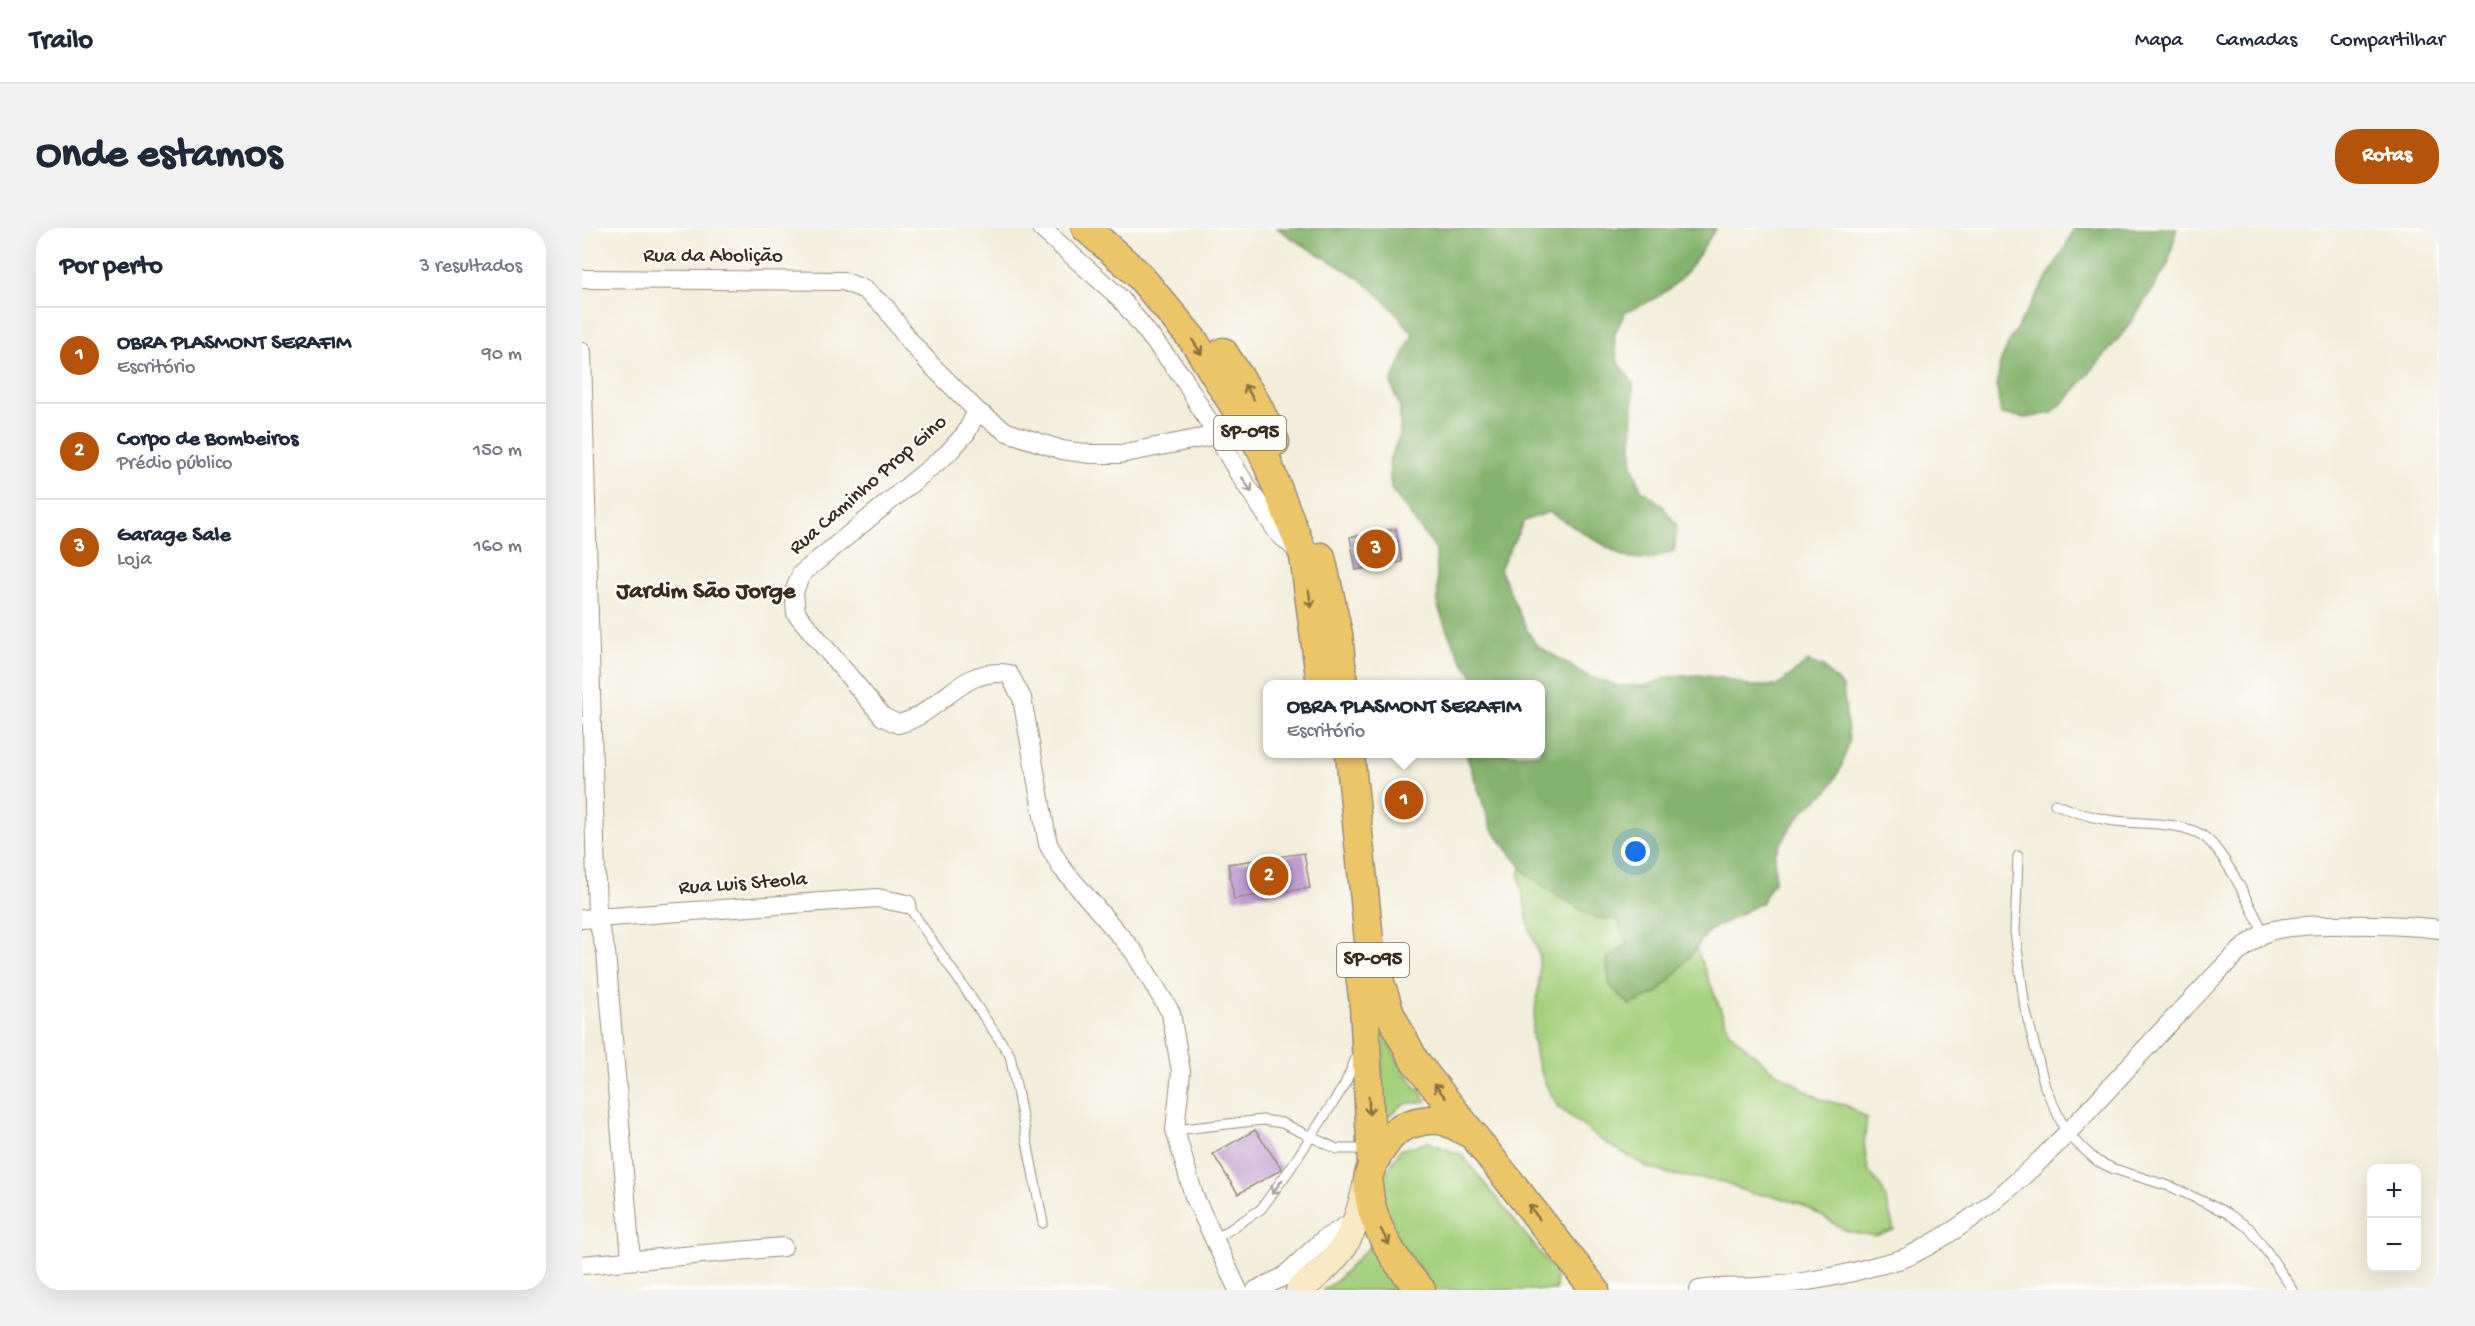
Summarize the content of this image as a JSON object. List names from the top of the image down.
{
  "streets": {
    "main road": ["SP-095"],
    "street": ["Rua da Abolição", "Rua Caminho Prop Gino", "Rua Luis Steola"]
  },
  "crossings": [
    ["Rua da Abolição", "Rua Caminho Prop Gino"]
  ],
  "districts": ["Jardim São Jorge"],
  "page": {
    "header": "Trailo",
    "nav": ["Mapa", "Camadas", "Compartilhar"],
    "buttons": "Rotas",
    "title": "Onde estamos",
    "heading": ["Por perto", "3 resultados"],
    "list": [
      {
        "mark": "1",
        "name": "OBRA PLASMONT SERAFIM",
        "note": "Escritório",
        "value": "90 m"
      },
      {
        "mark": "2",
        "name": "Corpo de Bombeiros",
        "note": "Prédio público",
        "value": "150 m"
      },
      {
        "mark": "3",
        "name": "Garage Sale",
        "note": "Loja",
        "value": "160 m"
      }
    ],
    "pins": ["3", "1", "2"],
    "popup": ["OBRA PLASMONT SERAFIM", "Escritório"],
    "map_buttons": ["+", "−"]
  }
}
